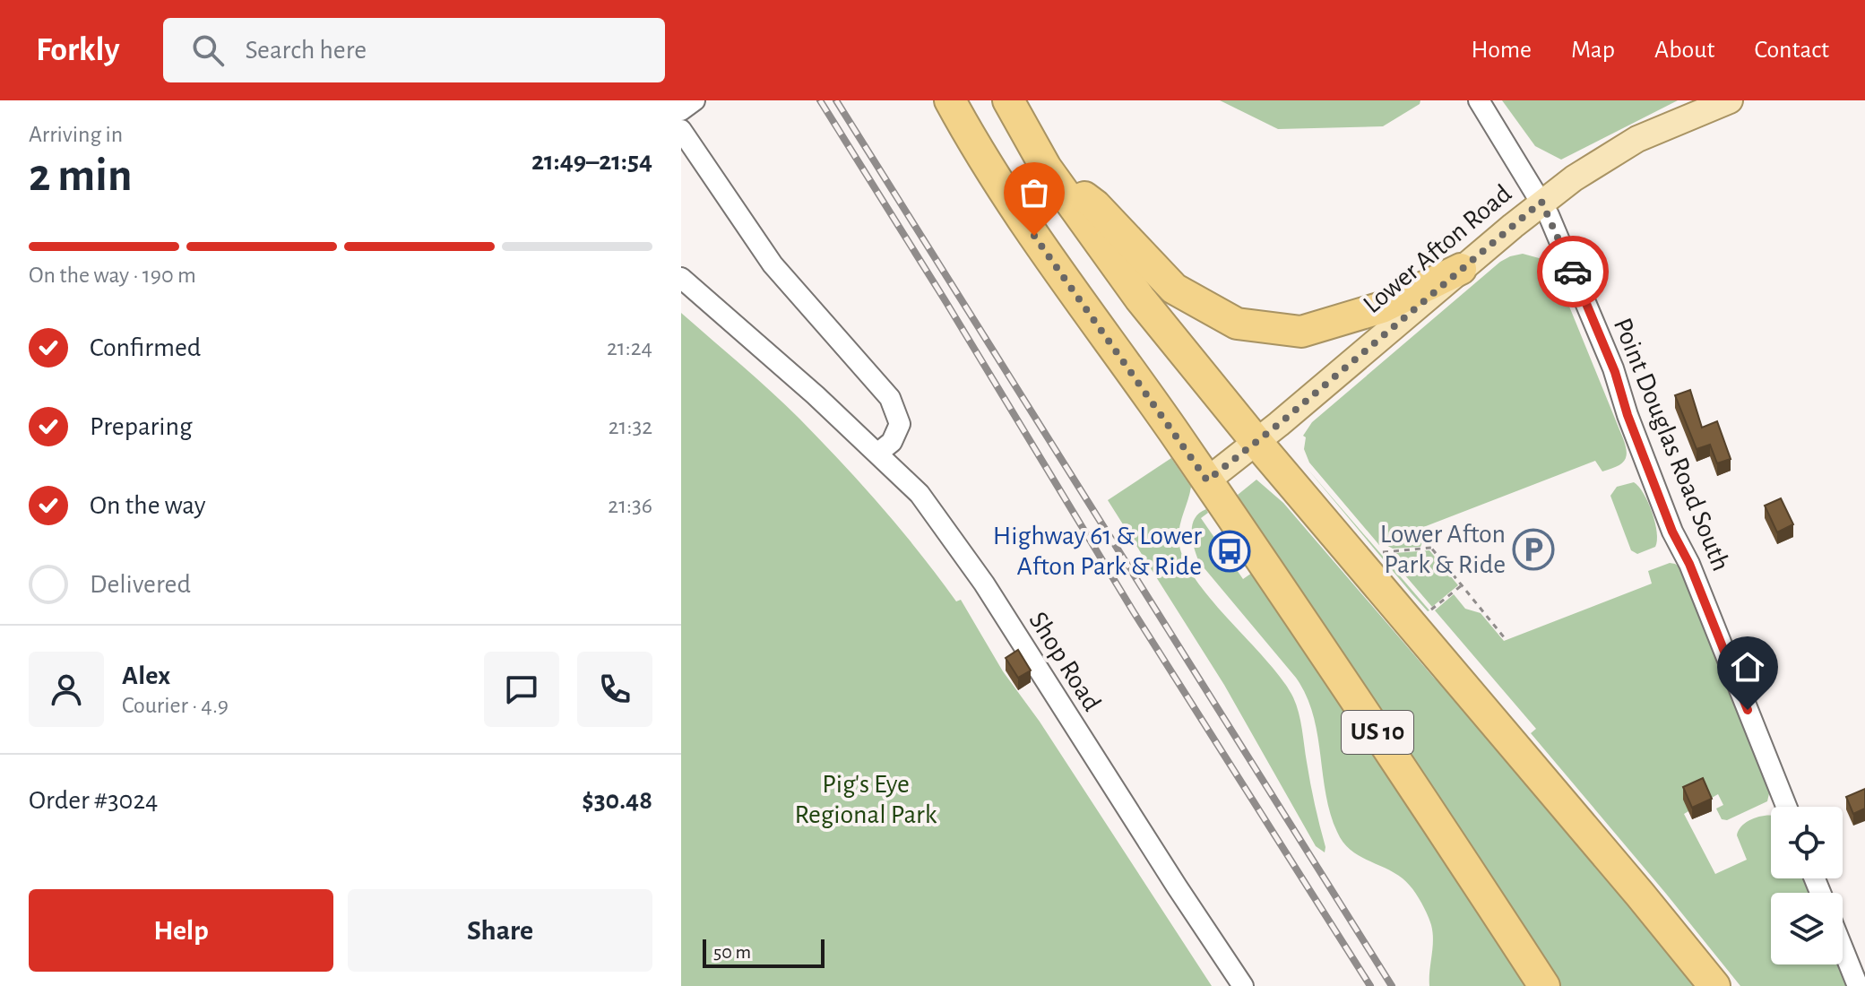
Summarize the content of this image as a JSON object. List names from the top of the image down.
{
  "streets": {
    "highway": ["US 10"],
    "main road": ["Lower Afton Road"],
    "street": ["Point Douglas Road South", "Shop Road"]
  },
  "crossings": [
    ["Lower Afton Road", "Point Douglas Road South"],
    ["Lower Afton Road", "US 10"]
  ],
  "parks": ["Pig's Eye Regional Park"],
  "places": {
    "parking": ["Lower Afton Park & Ride"],
    "bus stop": ["Highway 61 & Lower Afton Park & Ride"]
  },
  "scale_bar": "50 m",
  "page": {
    "header": "Forkly",
    "search": "Search here",
    "nav": [
      "Home",
      "Map",
      "About",
      "Contact"
    ],
    "heading": ["2 min", "Arriving in", "21:49–21:54"],
    "panel": [
      "Alex",
      "Courier · 4.9",
      "Order #3024",
      "$30.48"
    ],
    "bar": "On the way · 190 m",
    "list": [
      ["Confirmed", "21:24"],
      ["Preparing", "21:32"],
      ["On the way", "21:36"],
      "Delivered"
    ],
    "buttons": ["Help", "Share"],
    "scale": "50 m"
  }
}
